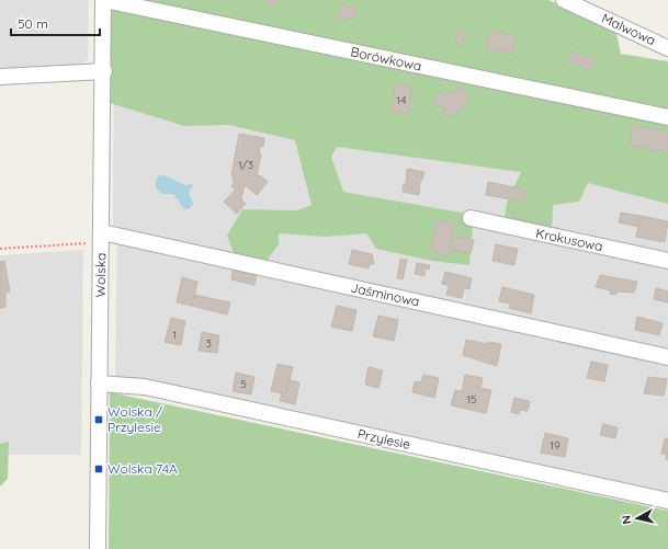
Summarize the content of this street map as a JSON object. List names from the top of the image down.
{
  "streets": {
    "street": [
      "Malwowa",
      "Borówkowa",
      "Krokusowa",
      "Wolska",
      "Jaśminowa",
      "Przylesie"
    ]
  },
  "crossings": [
    ["Borówkowa", "Wolska"],
    ["Wolska", "Jaśminowa"],
    ["Wolska", "Przylesie"]
  ],
  "places": {
    "transit": ["Wolska / Przylesie", "Wolska 74A"]
  },
  "house_numbers": [
    "14",
    "1/3",
    "1",
    "3",
    "5",
    "15",
    "19"
  ],
  "scale_bar": "50 m",
  "north": "left"
}
